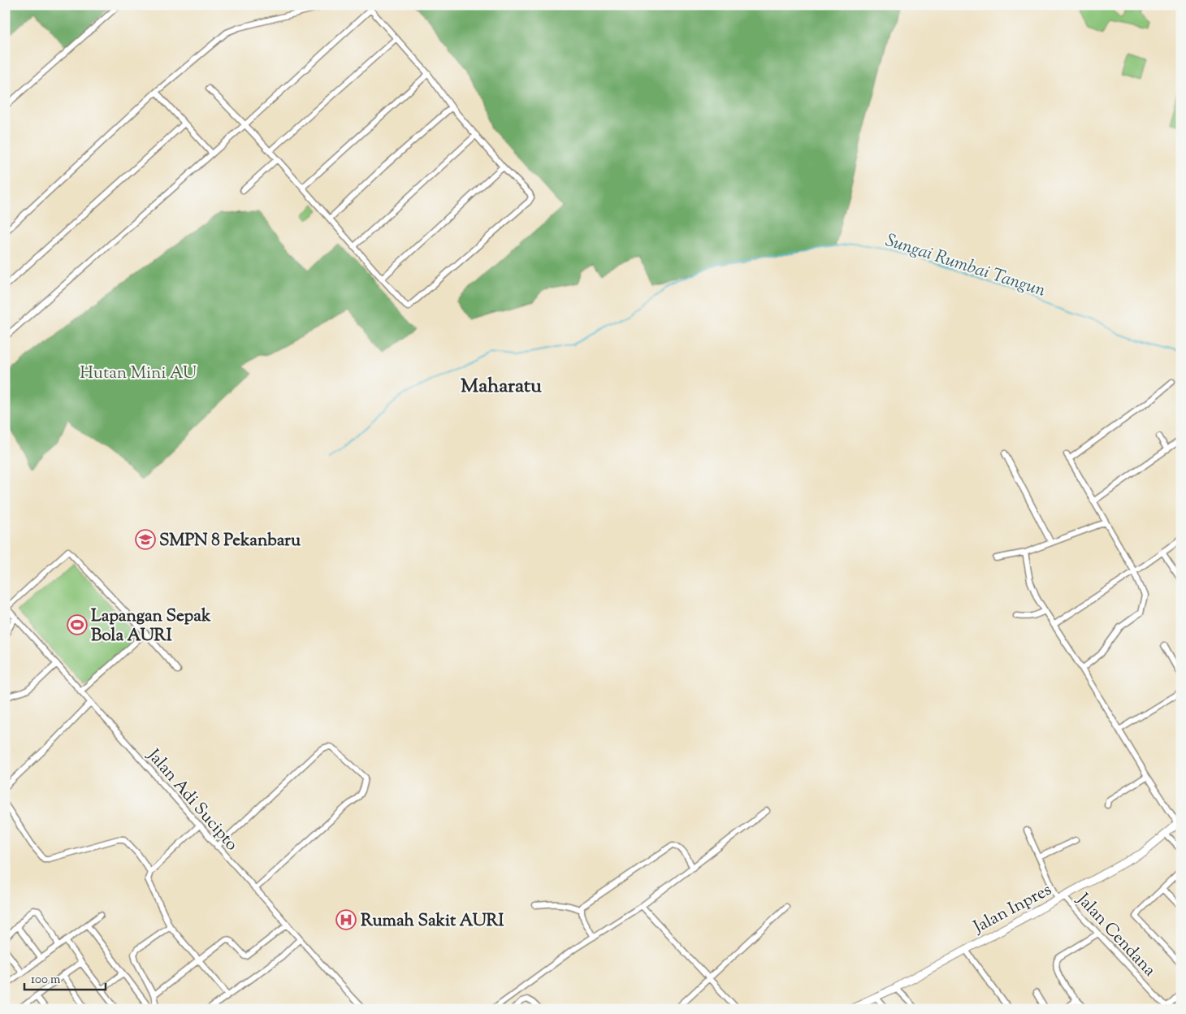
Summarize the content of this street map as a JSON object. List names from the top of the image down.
{
  "streets": {
    "main road": ["Jalan Inpres"],
    "street": ["Jalan Adi Sucipto", "Jalan Cendana"]
  },
  "crossings": [
    ["Jalan Inpres", "Jalan Cendana"]
  ],
  "districts": ["Maharatu"],
  "water": ["Sungai Rumbai Tangun"],
  "parks": ["Hutan Mini AU"],
  "places": {
    "school or university": ["SMPN 8 Pekanbaru"],
    "sports": ["Lapangan Sepak Bola AURI"],
    "hospital": ["Rumah Sakit AURI"]
  },
  "scale_bar": "100 m"
}
